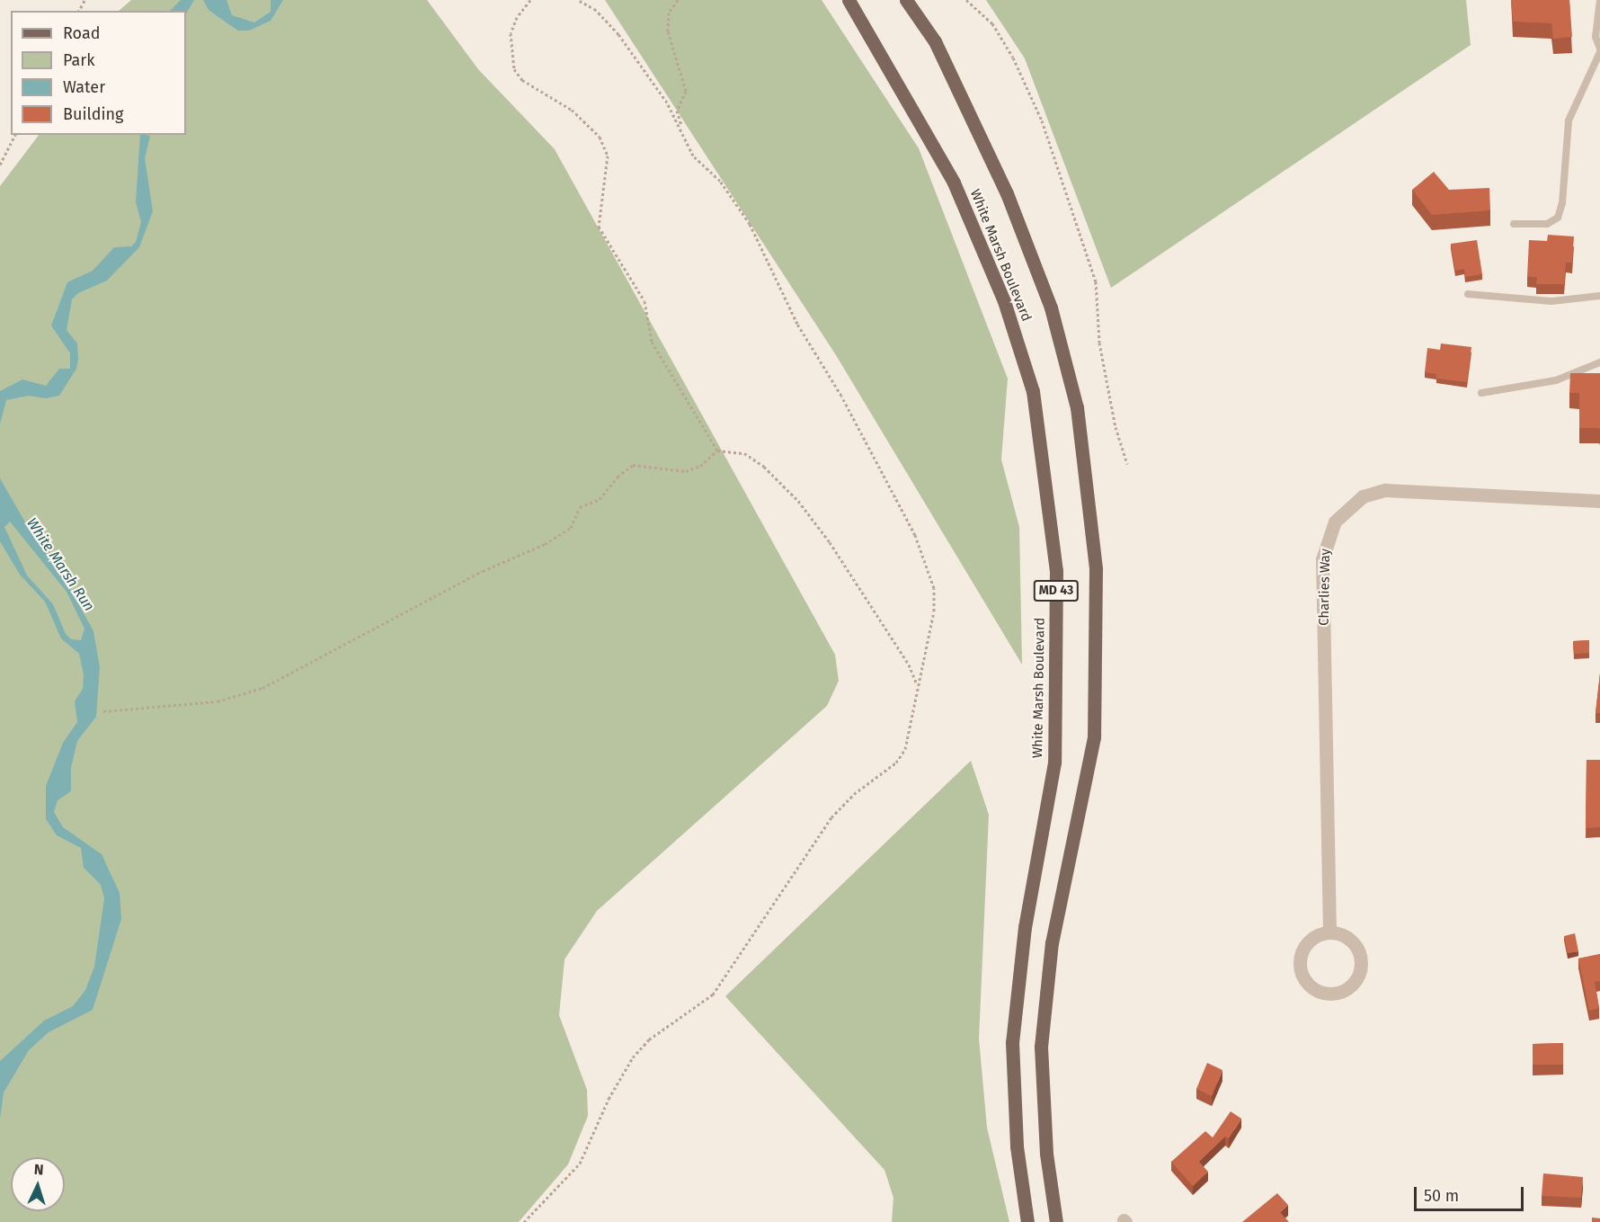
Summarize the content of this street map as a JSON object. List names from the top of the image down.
{
  "streets": {
    "main road": ["White Marsh Boulevard", "MD 43"],
    "street": ["Charlies Way"]
  },
  "water": ["White Marsh Run"],
  "legend": [
    "Road",
    "Park",
    "Water",
    "Building"
  ],
  "scale_bar": "50 m",
  "north": "top"
}
